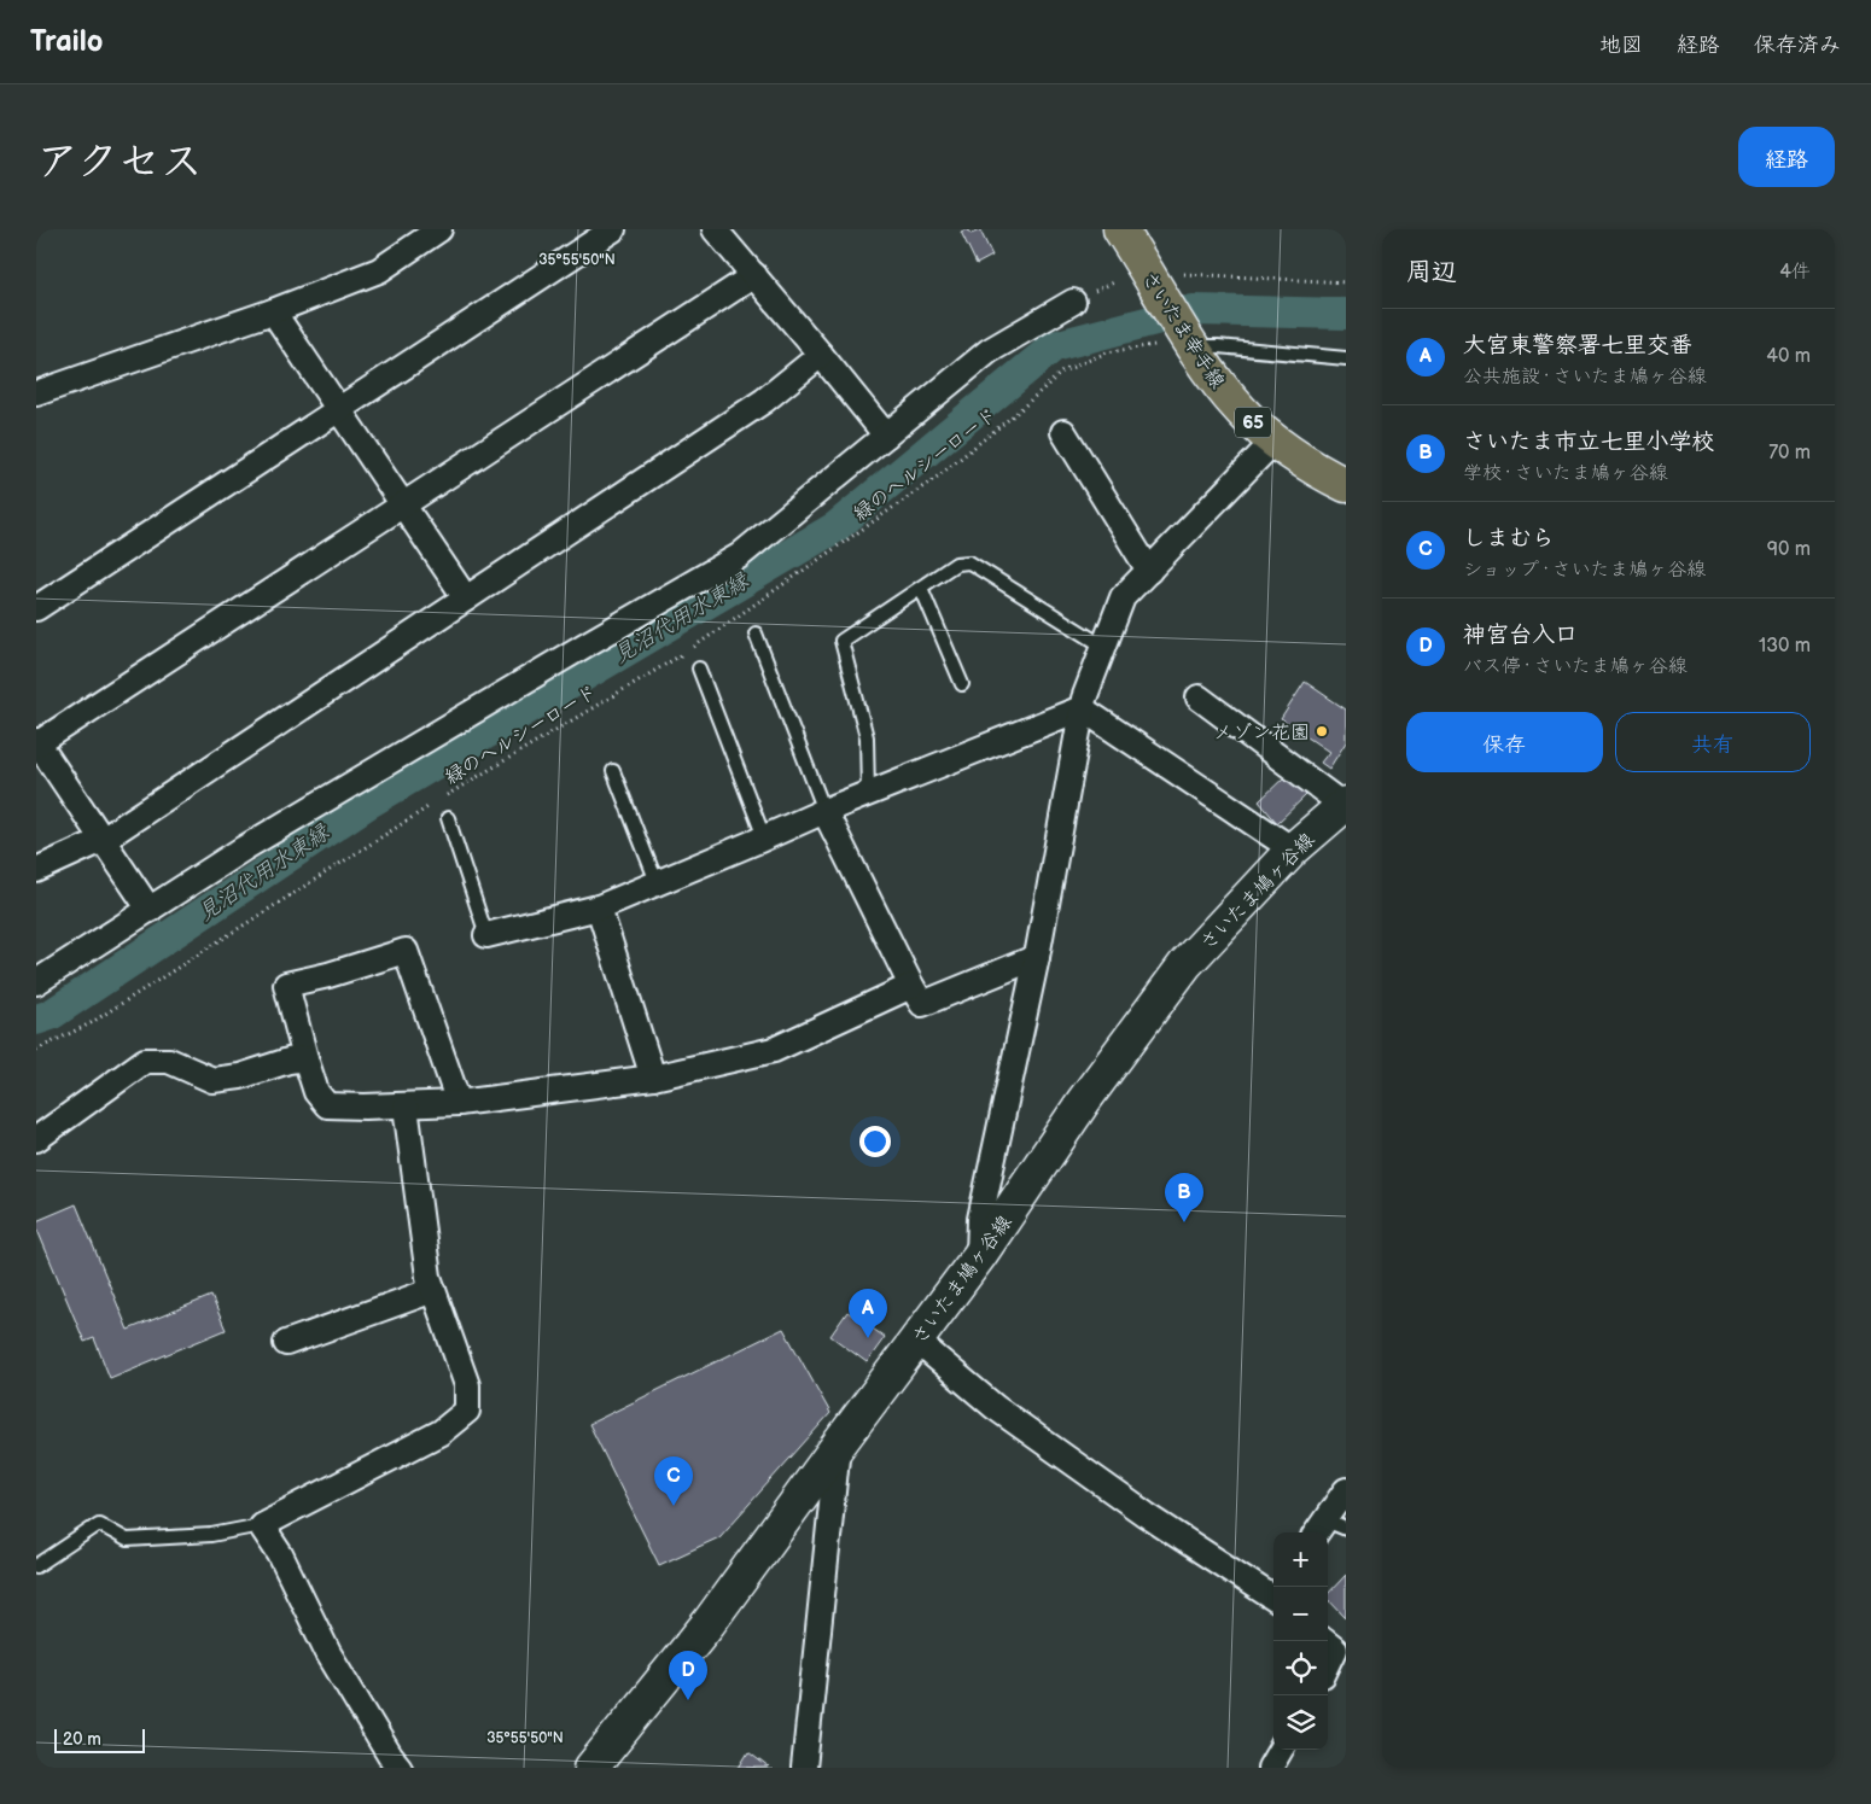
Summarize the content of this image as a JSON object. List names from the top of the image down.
{
  "streets": {
    "main road": ["さいたま幸手線", "65", "さいたま鳩ヶ谷線"],
    "path": ["緑のヘルシーロード"]
  },
  "crossings": [
    ["さいたま幸手線", "緑のヘルシーロード"]
  ],
  "water": ["見沼代用水東縁"],
  "places": ["メゾン花園"],
  "scale_bar": "20 m",
  "page": {
    "header": "Trailo",
    "nav": ["地図", "経路", "保存済み"],
    "title": "アクセス",
    "buttons": [
      "経路",
      ["保存", "共有"]
    ],
    "heading": ["周辺", "4件"],
    "list": [
      {
        "mark": "A",
        "name": "大宮東警察署七里交番",
        "note": "公共施設 · さいたま鳩ヶ谷線",
        "value": "40 m"
      },
      {
        "mark": "B",
        "name": "さいたま市立七里小学校",
        "note": "学校 · さいたま鳩ヶ谷線",
        "value": "70 m"
      },
      {
        "mark": "C",
        "name": "しまむら",
        "note": "ショップ · さいたま鳩ヶ谷線",
        "value": "90 m"
      },
      {
        "mark": "D",
        "name": "神宮台入口",
        "note": "バス停 · さいたま鳩ヶ谷線",
        "value": "130 m"
      }
    ],
    "pins": [
      "B",
      "A",
      "C",
      "D"
    ],
    "map_buttons": ["+", "−"],
    "scale": "20 m"
  },
  "coordinates": ["35°55'50\"N"]
}
